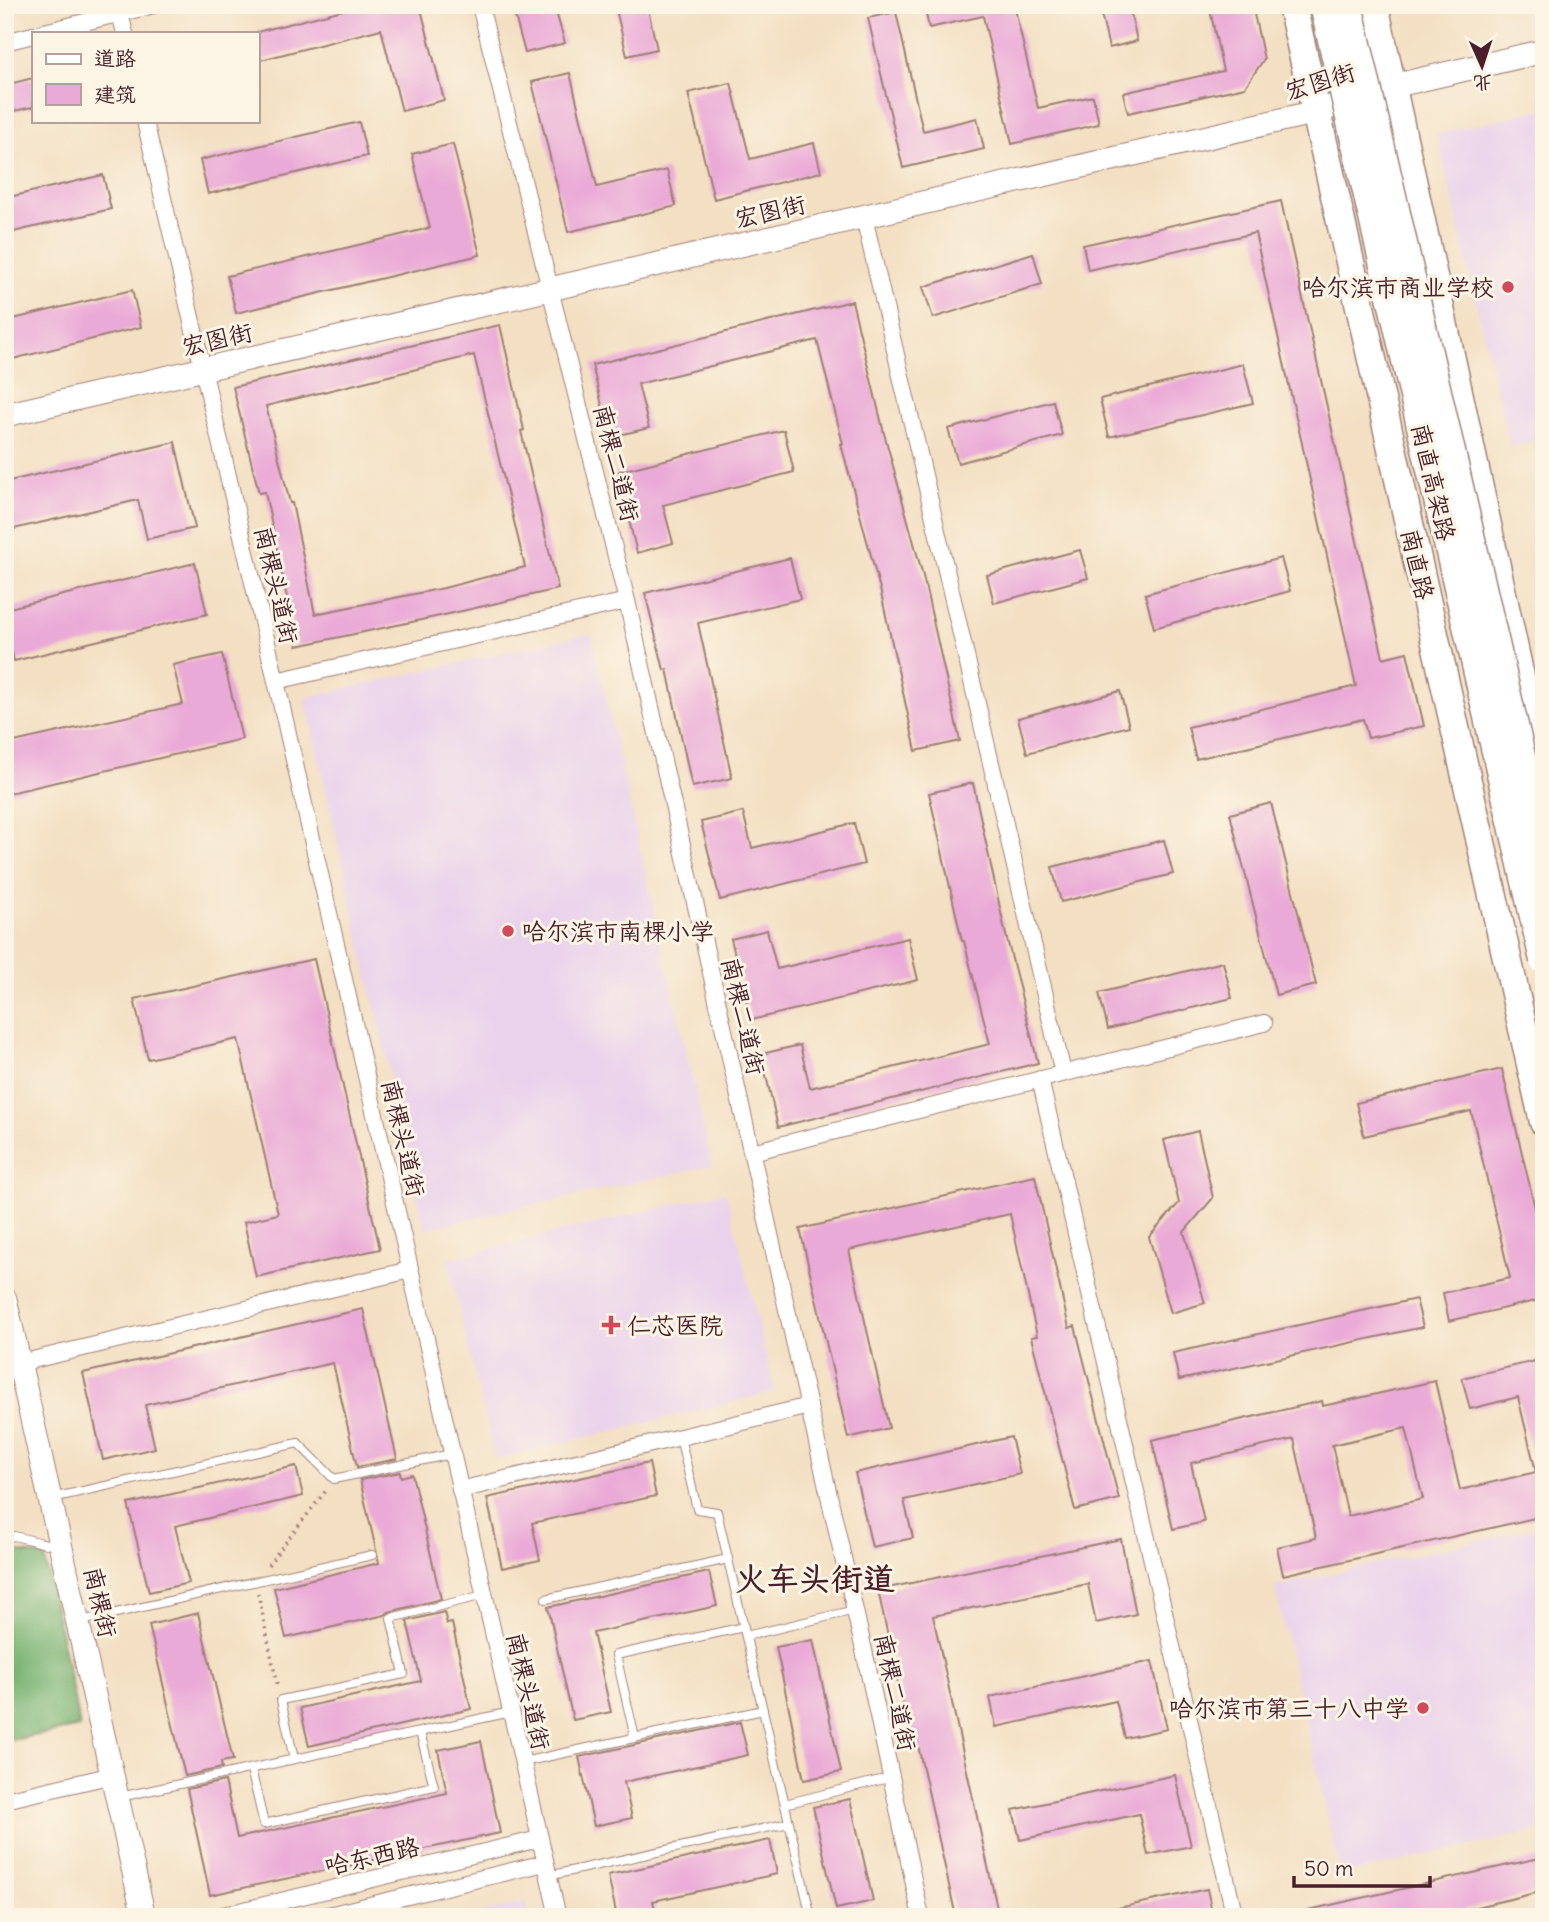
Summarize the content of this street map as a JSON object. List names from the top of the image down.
{
  "streets": {
    "highway": ["南直高架路", "南直路"],
    "street": [
      "宏图街",
      "南棵二道街",
      "南棵头道街",
      "南棵街",
      "哈东西路"
    ]
  },
  "crossings": [
    ["宏图街", "南棵二道街"],
    ["宏图街", "南直路"],
    ["宏图街", "南棵头道街"],
    ["南棵头道街", "哈东西路"]
  ],
  "districts": ["火车头街道"],
  "places": {
    "other": ["哈尔滨市商业学校", "哈尔滨市南棵小学", "哈尔滨市第三十八中学"],
    "health": ["仁芯医院"]
  },
  "legend": ["道路", "建筑"],
  "scale_bar": "50 m",
  "north": "bottom"
}
